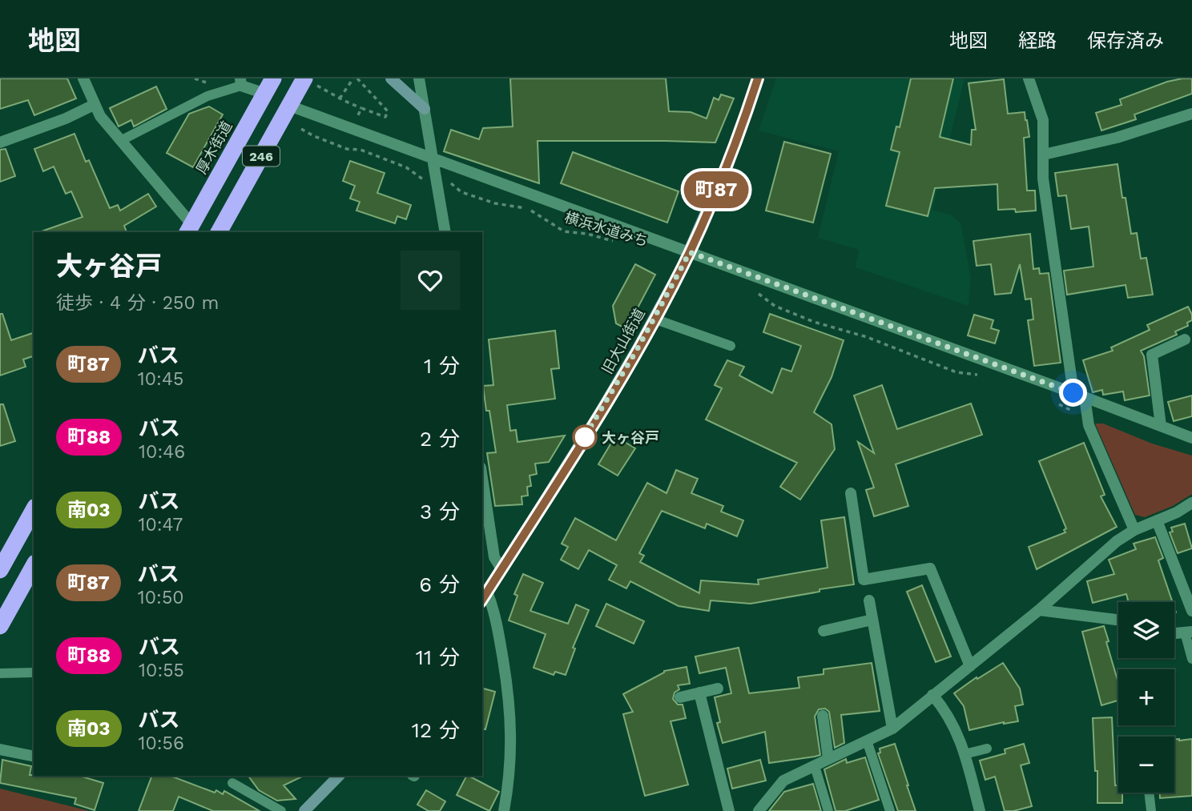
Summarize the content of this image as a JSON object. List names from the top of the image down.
{
  "streets": {
    "highway": ["厚木街道", "246"],
    "street": ["旧大山街道"],
    "path": ["横浜水道みち"]
  },
  "places": ["大ヶ谷戸"],
  "lines": ["bus line 町87"],
  "page": {
    "header": "地図",
    "nav": ["地図", "経路", "保存済み"],
    "on_map": "町87",
    "heading": ["大ヶ谷戸", "徒歩 · 4 分 · 250 m"],
    "list": [
      {
        "mark": "町87",
        "name": "バス",
        "note": "10:45",
        "value": "1 分"
      },
      {
        "mark": "町88",
        "name": "バス",
        "note": "10:46",
        "value": "2 分"
      },
      {
        "mark": "南03",
        "name": "バス",
        "note": "10:47",
        "value": "3 分"
      },
      {
        "mark": "町87",
        "name": "バス",
        "note": "10:50",
        "value": "6 分"
      },
      {
        "mark": "町88",
        "name": "バス",
        "note": "10:55",
        "value": "11 分"
      },
      {
        "mark": "南03",
        "name": "バス",
        "note": "10:56",
        "value": "12 分"
      }
    ],
    "map_buttons": ["+", "−"]
  }
}
